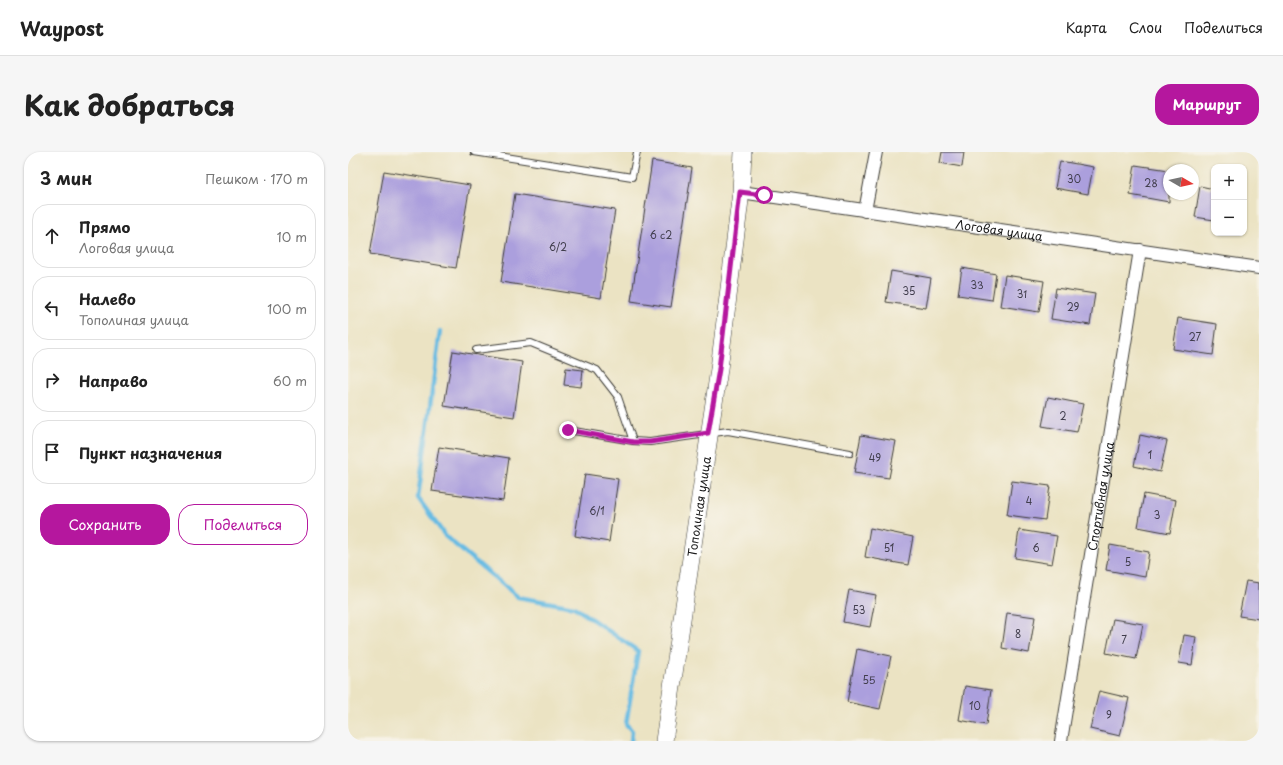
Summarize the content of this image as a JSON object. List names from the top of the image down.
{
  "streets": {
    "main road": ["Тополиная улица"],
    "street": ["Логовая улица", "Спортивная улица"]
  },
  "crossings": [
    ["Логовая улица", "Спортивная улица"],
    ["Логовая улица", "Тополиная улица"]
  ],
  "house_numbers": [
    "30",
    "28",
    "6 с2",
    "6/2",
    "33",
    "35",
    "31",
    "29",
    "27",
    "2",
    "1",
    "49",
    "4",
    "6/1",
    "3",
    "51",
    "6",
    "5",
    "53",
    "8",
    "7",
    "55",
    "10",
    "9"
  ],
  "north": "right",
  "page": {
    "header": "Waypost",
    "nav": ["Карта", "Слои", "Поделиться"],
    "title": "Как добраться",
    "buttons": [
      "Маршрут",
      ["Сохранить", "Поделиться"]
    ],
    "heading": ["3 мин", "Пешком · 170 m"],
    "map_buttons": ["+", "−"],
    "list": [
      ["Прямо", "Логовая улица", "10 m"],
      ["Налево", "Тополиная улица", "100 m"],
      ["Направо", "60 m"],
      "Пункт назначения"
    ]
  }
}
